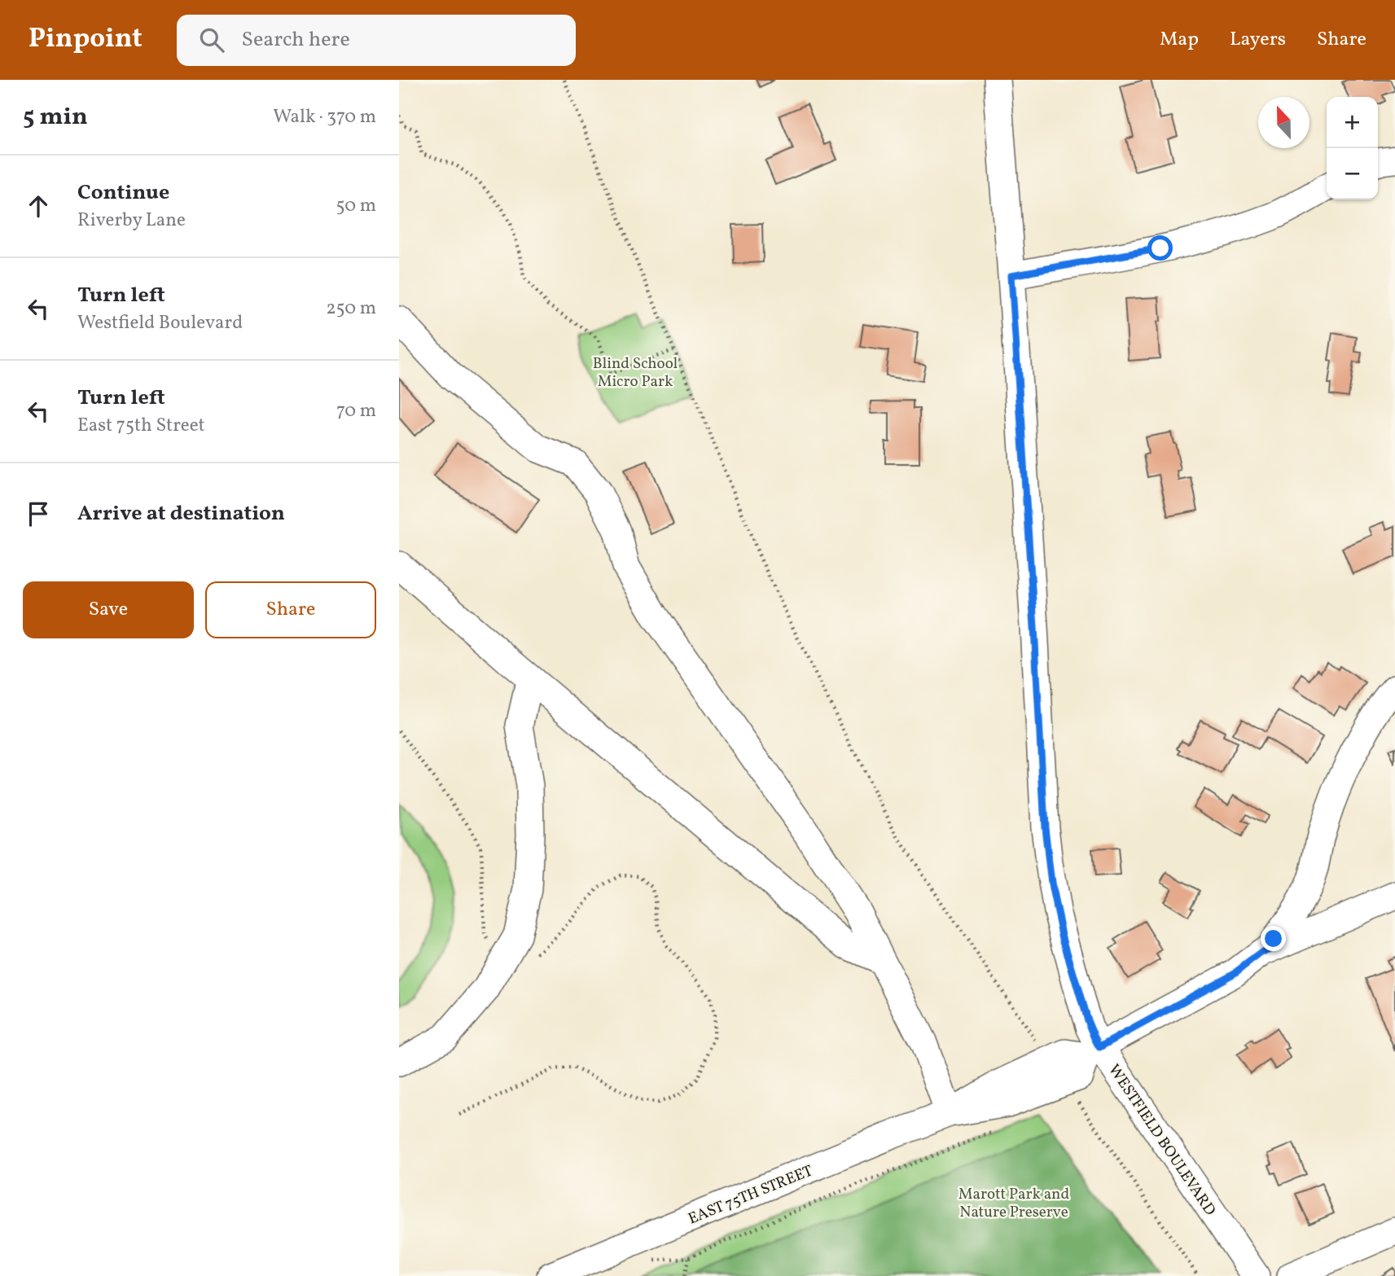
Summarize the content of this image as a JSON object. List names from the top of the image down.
{
  "streets": {
    "street": ["WESTFIELD BOULEVARD", "EAST 75TH STREET"]
  },
  "crossings": [
    ["WESTFIELD BOULEVARD", "EAST 75TH STREET"]
  ],
  "parks": ["Blind School Micro Park", "Marott Park and Nature Preserve"],
  "north": "top",
  "page": {
    "header": "Pinpoint",
    "search": "Search here",
    "nav": ["Map", "Layers", "Share"],
    "heading": ["5 min", "Walk · 370 m"],
    "map_buttons": ["+", "−"],
    "list": [
      ["Continue", "Riverby Lane", "50 m"],
      ["Turn left", "Westfield Boulevard", "250 m"],
      ["Turn left", "East 75th Street", "70 m"],
      "Arrive at destination"
    ],
    "buttons": ["Save", "Share"]
  }
}
